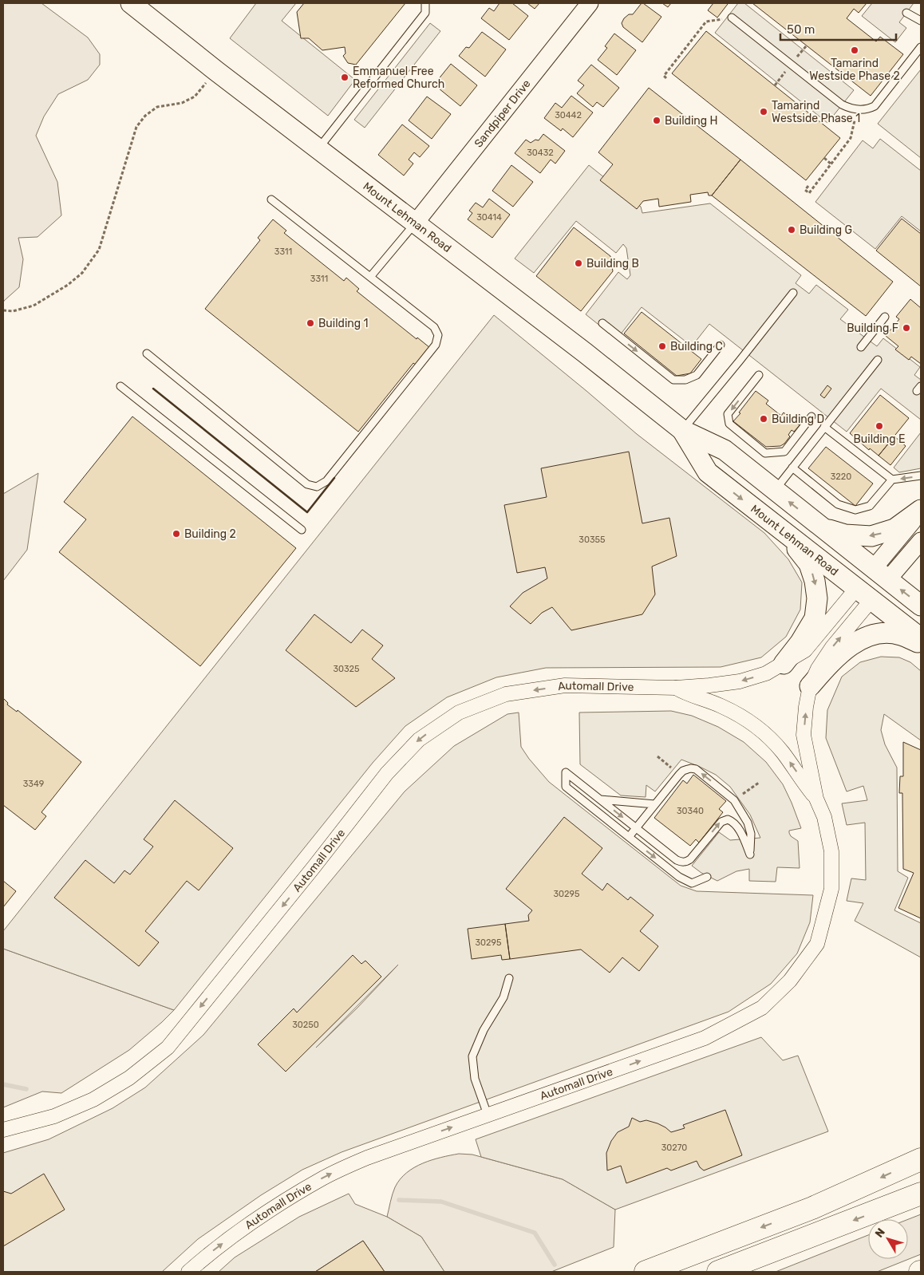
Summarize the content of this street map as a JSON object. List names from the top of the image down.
{
  "streets": {
    "main road": ["Mount Lehman Road"],
    "street": ["Sandpiper Drive", "Automall Drive"]
  },
  "crossings": [
    ["Sandpiper Drive", "Mount Lehman Road"],
    ["Mount Lehman Road", "Automall Drive"]
  ],
  "places": [
    "Tamarind Westside Phase 2",
    "Emmanuel Free Reformed Church",
    "Tamarind Westside Phase 1",
    "Building H",
    "Building G",
    "Building B",
    "Building 1",
    "Building F",
    "Building C",
    "Building D",
    "Building E",
    "Building 2"
  ],
  "house_numbers": [
    "30442",
    "30432",
    "30414",
    "3311",
    "3311",
    "3220",
    "30355",
    "30325",
    "3349",
    "30340",
    "30295",
    "30295",
    "30250",
    "30270"
  ],
  "scale_bar": "50 m",
  "north": "top left"
}
